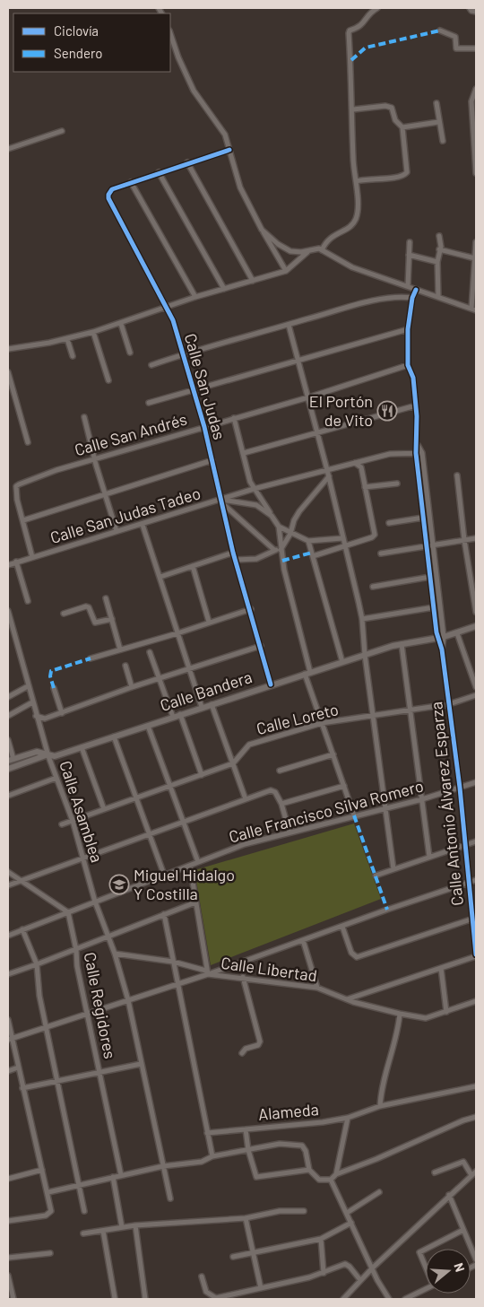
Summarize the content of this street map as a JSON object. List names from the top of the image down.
{
  "streets": {
    "street": [
      "Calle San Judas",
      "Calle San Andrés",
      "Calle San Judas Tadeo",
      "Calle Bandera",
      "Calle Loreto",
      "Calle Antonio Álvarez Esparza",
      "Calle Asamblea",
      "Calle Francisco Silva Romero",
      "Calle Libertad",
      "Calle Regidores",
      "Alameda"
    ]
  },
  "crossings": [
    ["Calle San Judas", "Calle San Andrés"],
    ["Calle San Judas", "Calle San Judas Tadeo"],
    ["Calle San Judas", "Calle Bandera"],
    ["Calle San Andrés", "Calle Antonio Álvarez Esparza"],
    ["Calle San Judas Tadeo", "Calle Antonio Álvarez Esparza"],
    ["Calle Bandera", "Calle Antonio Álvarez Esparza"],
    ["Calle Bandera", "Calle Asamblea"],
    ["Calle Loreto", "Calle Antonio Álvarez Esparza"],
    ["Calle Loreto", "Calle Asamblea"],
    ["Calle Antonio Álvarez Esparza", "Calle Francisco Silva Romero"],
    ["Calle Asamblea", "Calle Francisco Silva Romero"],
    ["Calle Asamblea", "Calle Libertad"],
    ["Calle Francisco Silva Romero", "Calle Regidores"],
    ["Calle Libertad", "Calle Regidores"]
  ],
  "places": {
    "restaurant": ["El Portón de Vito"],
    "school or university": ["Miguel Hidalgo Y Costilla"]
  },
  "legend": ["Ciclovía", "Sendero"],
  "north": "right"
}
